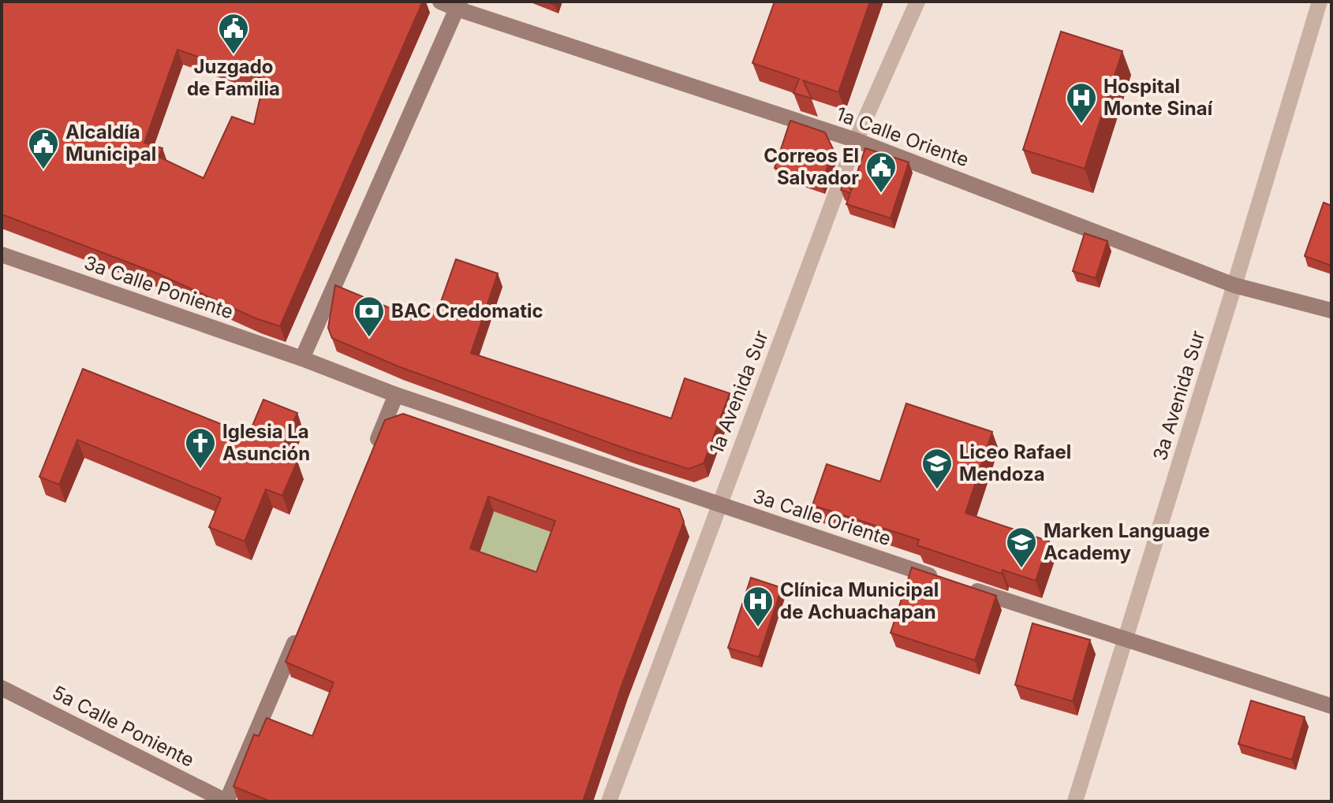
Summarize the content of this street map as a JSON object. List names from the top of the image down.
{
  "streets": {
    "street": [
      "1a Calle Oriente",
      "3a Calle Poniente",
      "1a Avenida Sur",
      "3a Avenida Sur",
      "3a Calle Oriente",
      "5a Calle Poniente"
    ]
  },
  "crossings": [
    ["1a Calle Oriente", "1a Avenida Sur"],
    ["1a Calle Oriente", "3a Avenida Sur"],
    ["3a Calle Poniente", "3a Calle Oriente"],
    ["1a Avenida Sur", "3a Calle Oriente"],
    ["3a Avenida Sur", "3a Calle Oriente"]
  ],
  "places": {
    "public building": ["Juzgado de Familia", "Alcaldía Municipal", "Correos El Salvador"],
    "hospital": ["Hospital Monte Sinaí", "Clínica Municipal de Achuachapan"],
    "bank": ["BAC Credomatic"],
    "church": ["Iglesia La Asunción"],
    "school or university": ["Liceo Rafael Mendoza", "Marken Language Academy"]
  }
}
